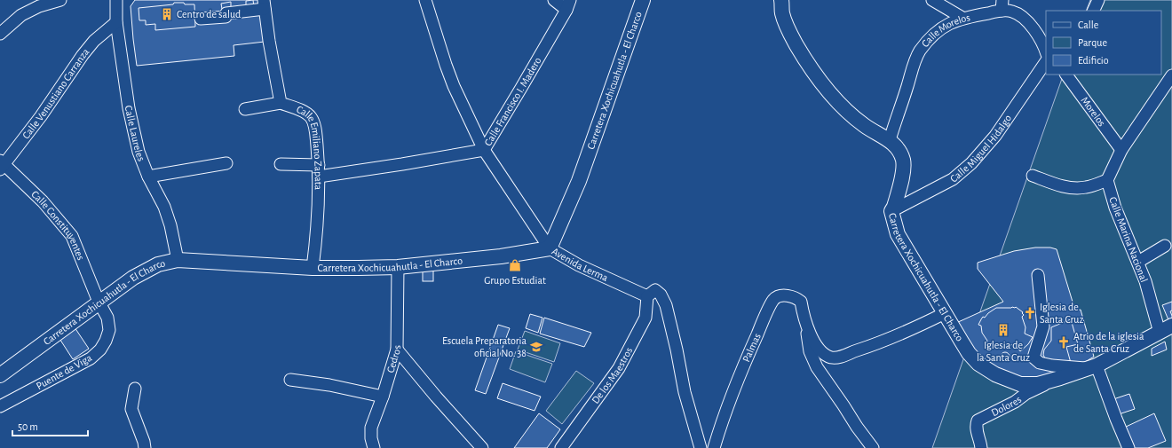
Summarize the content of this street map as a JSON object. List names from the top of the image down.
{
  "streets": {
    "main road": ["Carretera Xochicuahutla - El Charco"],
    "street": [
      "Calle Morelos",
      "Calle Venustiano Carranza",
      "Calle Francisco I. Madero",
      "Morelos",
      "Calle Laureles",
      "Calle Miguel Hidalgo",
      "Calle Emiliano Zapata",
      "Calle Constituyentes",
      "Calle Marina Nacional",
      "Avenida Lerma",
      "Palmas",
      "Cedros",
      "Puente de Viga",
      "De los Maestros",
      "Dolores"
    ]
  },
  "crossings": [
    ["Calle Morelos", "Carretera Xochicuahutla - El Charco"],
    ["Carretera Xochicuahutla - El Charco", "Calle Laureles"],
    ["Carretera Xochicuahutla - El Charco", "Calle Miguel Hidalgo"],
    ["Carretera Xochicuahutla - El Charco", "Calle Emiliano Zapata"],
    ["Carretera Xochicuahutla - El Charco", "Calle Constituyentes"],
    ["Carretera Xochicuahutla - El Charco", "Calle Marina Nacional"],
    ["Carretera Xochicuahutla - El Charco", "Avenida Lerma"],
    ["Carretera Xochicuahutla - El Charco", "Palmas"],
    ["Carretera Xochicuahutla - El Charco", "Cedros"],
    ["Carretera Xochicuahutla - El Charco", "Puente de Viga"],
    ["Carretera Xochicuahutla - El Charco", "Dolores"],
    ["Calle Venustiano Carranza", "Calle Laureles"],
    ["Calle Venustiano Carranza", "Calle Constituyentes"],
    ["Calle Francisco I. Madero", "Calle Emiliano Zapata"],
    ["Calle Francisco I. Madero", "Avenida Lerma"],
    ["Calle Constituyentes", "Puente de Viga"],
    ["Avenida Lerma", "De los Maestros"]
  ],
  "places": {
    "building": ["Centro de salud", "Iglesia de la Santa Cruz"],
    "shop": ["Grupo Estudiat"],
    "church": ["Iglesia de Santa Cruz", "Atrio de la iglesia de Santa Cruz"],
    "school or university": ["Escuela Preparatoria oficial No. 38"]
  },
  "legend": ["Calle", "Parque", "Edificio"],
  "scale_bar": "50 m"
}
